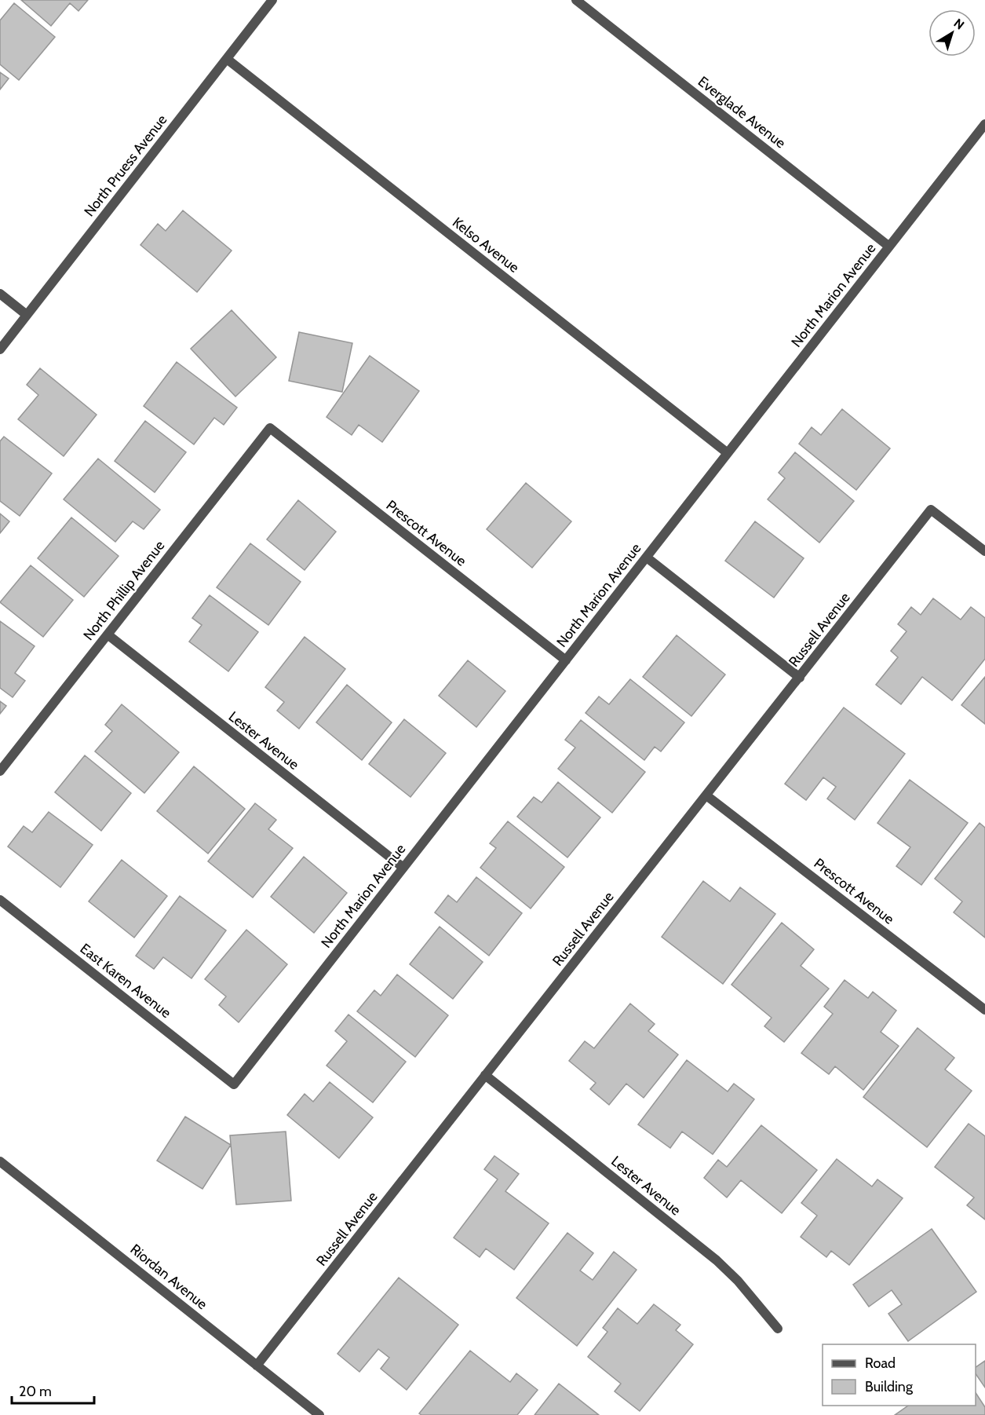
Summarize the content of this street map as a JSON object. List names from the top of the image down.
{
  "streets": {
    "street": [
      "Everglade Avenue",
      "North Pruess Avenue",
      "Kelso Avenue",
      "North Marion Avenue",
      "Prescott Avenue",
      "North Phillip Avenue",
      "Russell Avenue",
      "Lester Avenue",
      "East Karen Avenue",
      "Riordan Avenue"
    ]
  },
  "crossings": [
    ["Everglade Avenue", "North Marion Avenue"],
    ["North Pruess Avenue", "Kelso Avenue"],
    ["Kelso Avenue", "North Marion Avenue"],
    ["North Marion Avenue", "Prescott Avenue"],
    ["North Marion Avenue", "Lester Avenue"],
    ["North Marion Avenue", "East Karen Avenue"],
    ["Prescott Avenue", "North Phillip Avenue"],
    ["Prescott Avenue", "Russell Avenue"],
    ["North Phillip Avenue", "Lester Avenue"],
    ["Russell Avenue", "Lester Avenue"],
    ["Russell Avenue", "Riordan Avenue"]
  ],
  "legend": ["Road", "Building"],
  "scale_bar": "20 m",
  "north": "top right"
}
